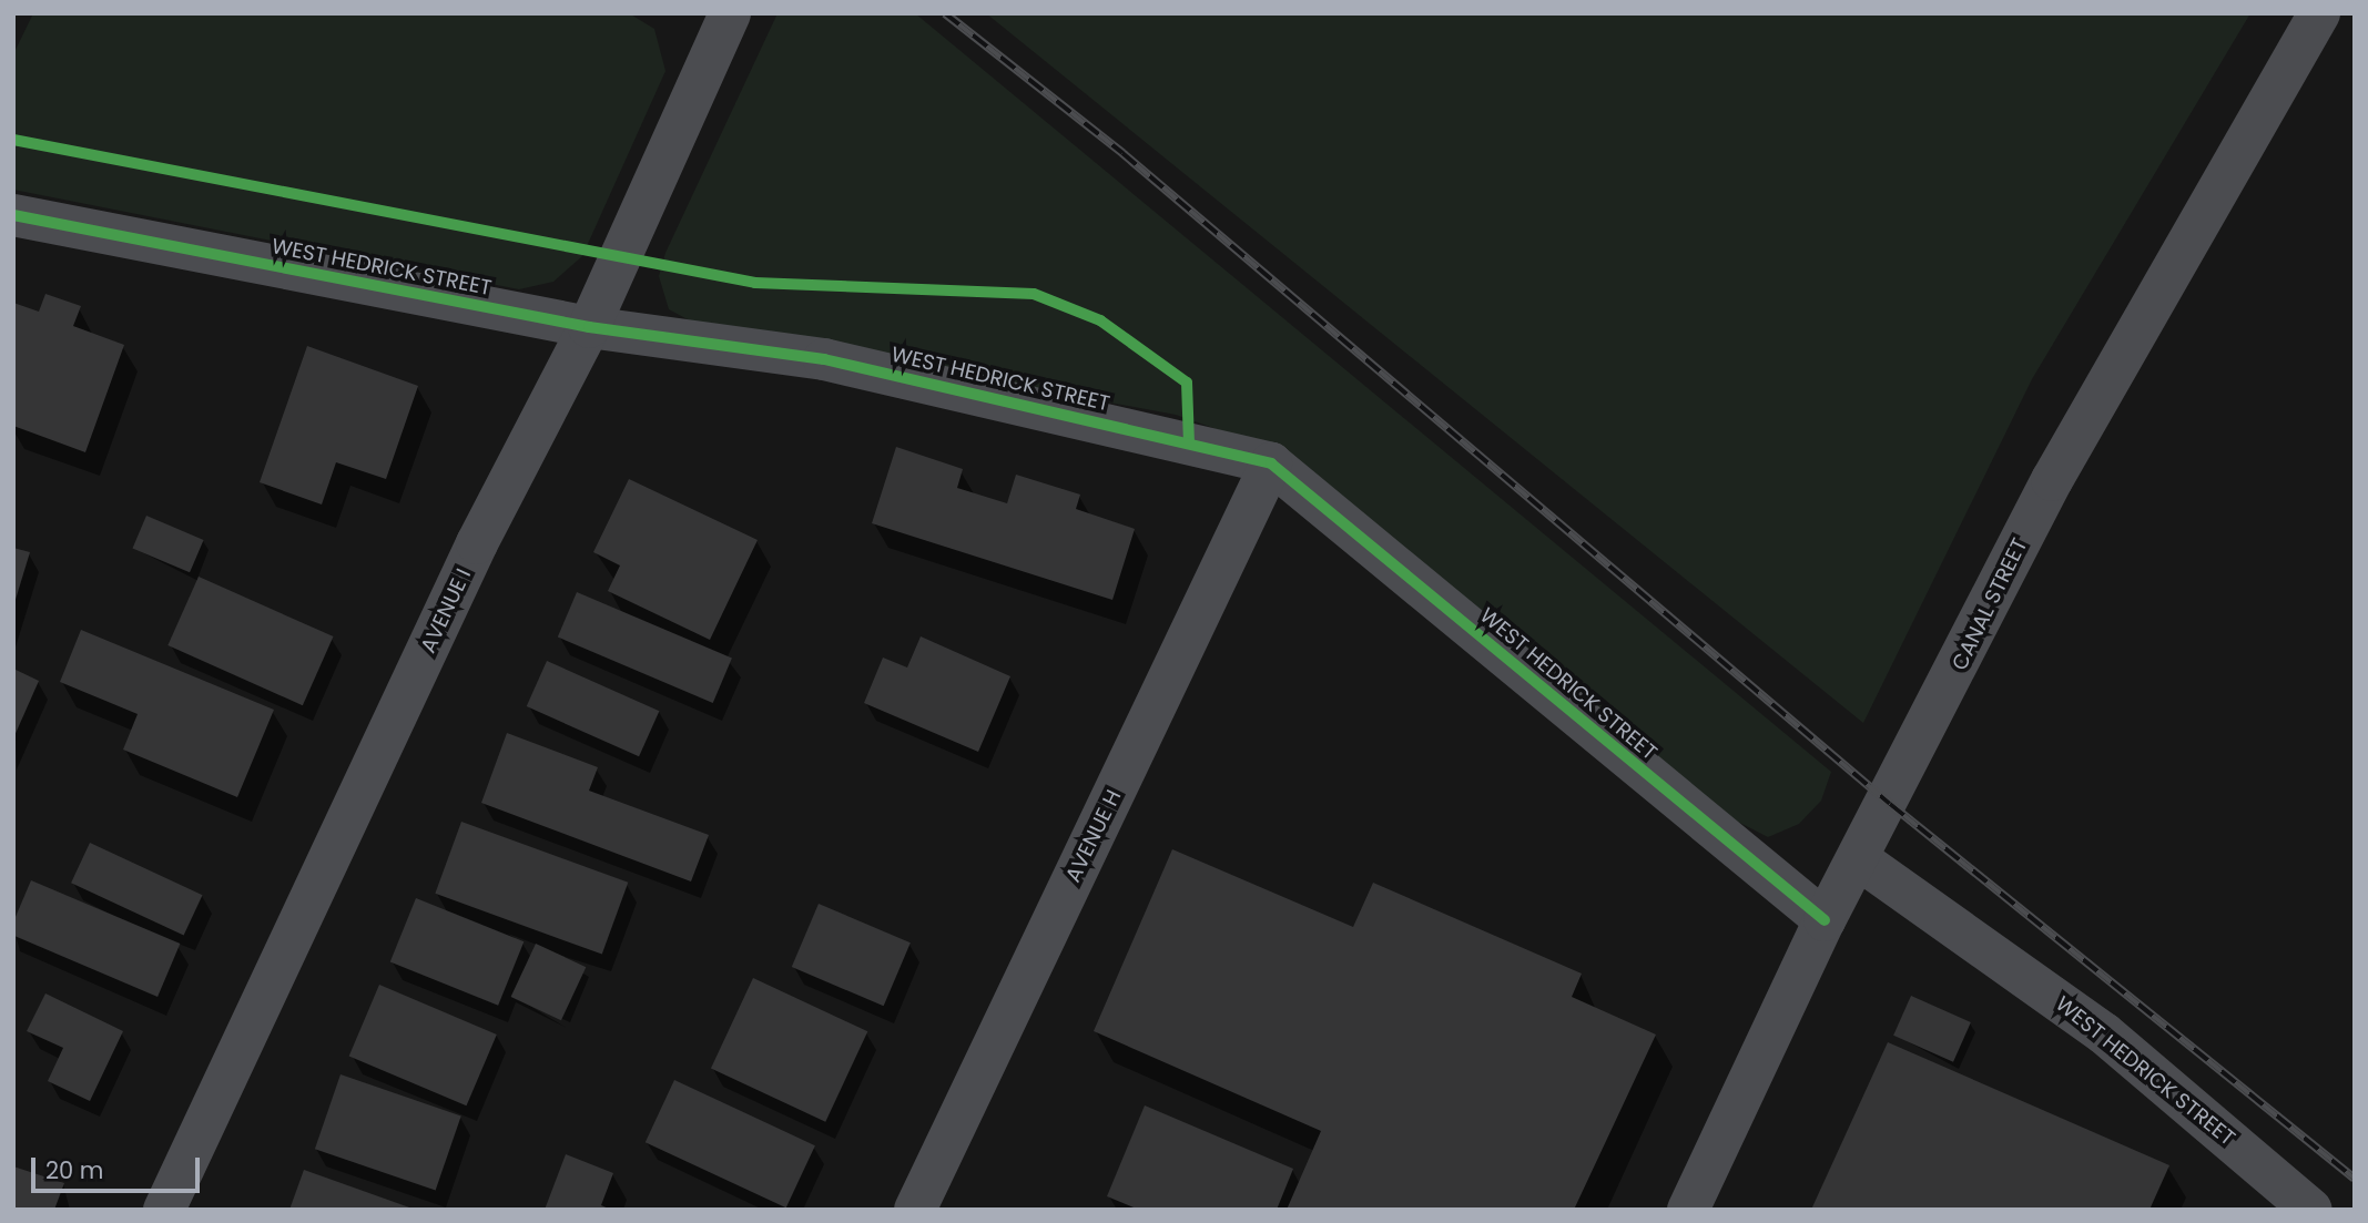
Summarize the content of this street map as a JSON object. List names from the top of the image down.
{
  "streets": {
    "street": [
      "WEST HEDRICK STREET",
      "CANAL STREET",
      "AVENUE I",
      "AVENUE H"
    ]
  },
  "crossings": [
    ["WEST HEDRICK STREET", "CANAL STREET"],
    ["WEST HEDRICK STREET", "AVENUE I"],
    ["WEST HEDRICK STREET", "AVENUE H"]
  ],
  "scale_bar": "20 m"
}
